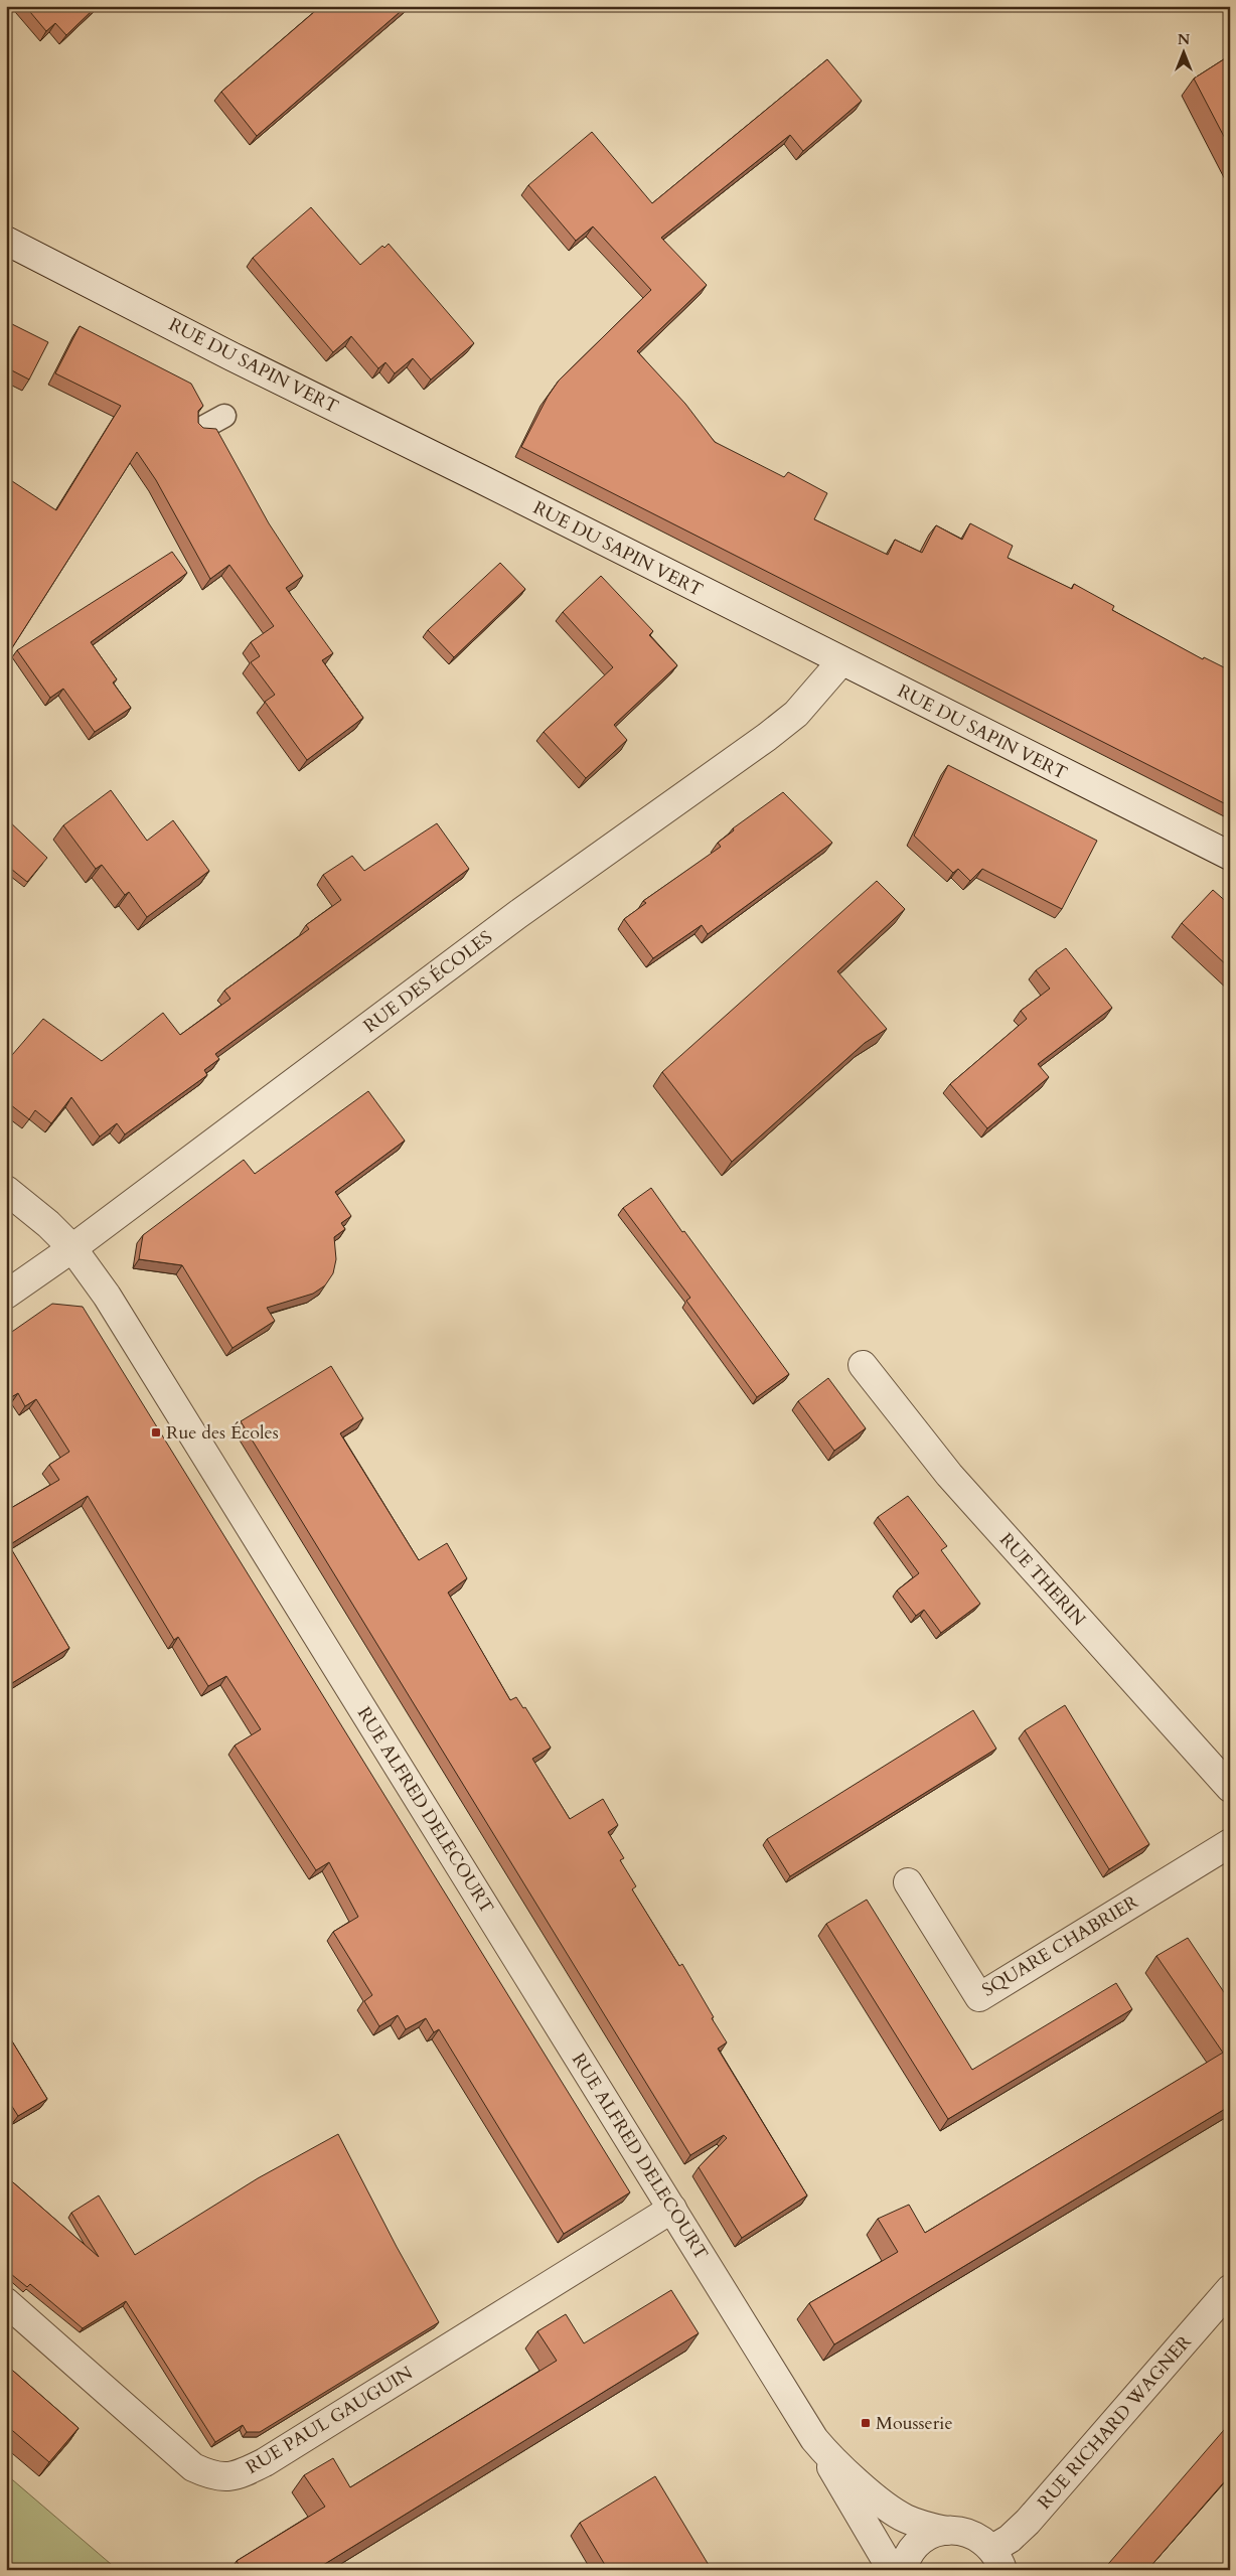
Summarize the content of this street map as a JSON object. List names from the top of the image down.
{
  "streets": {
    "street": [
      "RUE DU SAPIN VERT",
      "RUE DES ÉCOLES",
      "RUE THERIN",
      "RUE ALFRED DELECOURT",
      "SQUARE CHABRIER",
      "RUE PAUL GAUGUIN",
      "RUE RICHARD WAGNER"
    ]
  },
  "crossings": [
    ["RUE DU SAPIN VERT", "RUE DES ÉCOLES"],
    ["RUE DES ÉCOLES", "RUE ALFRED DELECOURT"],
    ["RUE ALFRED DELECOURT", "RUE PAUL GAUGUIN"],
    ["RUE ALFRED DELECOURT", "RUE RICHARD WAGNER"]
  ],
  "places": {
    "transit": ["Rue des Écoles", "Mousserie"]
  },
  "north": "top"
}
